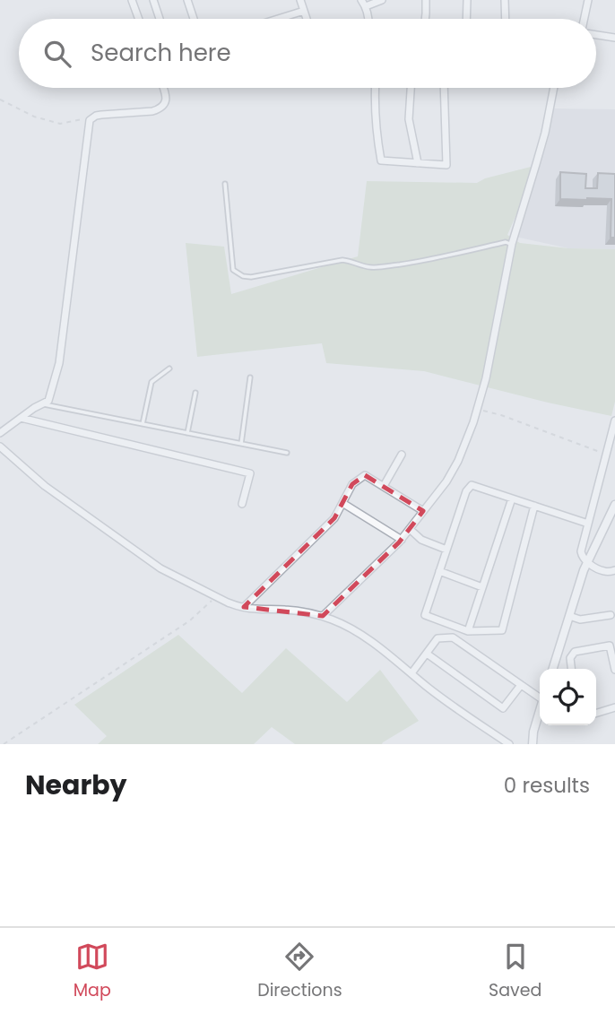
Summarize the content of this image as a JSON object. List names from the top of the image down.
{
  "page": {
    "search": "Search here",
    "heading": ["Nearby", "0 results"],
    "nav": ["Map", "Directions", "Saved"]
  }
}
